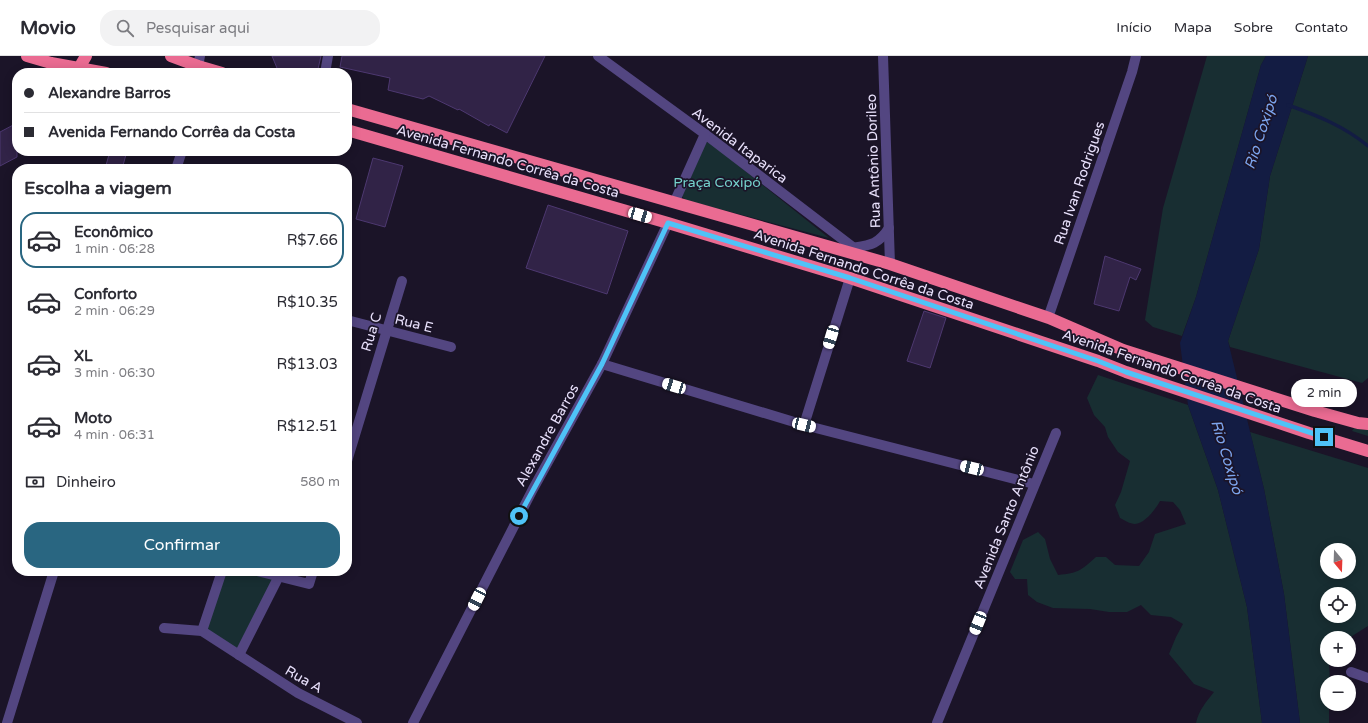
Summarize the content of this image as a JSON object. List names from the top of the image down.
{
  "streets": {
    "highway": ["Avenida Fernando Corrêa da Costa"],
    "street": [
      "Avenida Itaparica",
      "Rua Antônio Dorileo",
      "Rua Ivan Rodrigues",
      "Rua E",
      "Rua C",
      "Alexandre Barros",
      "Avenida Santo Antônio",
      "Rua A"
    ]
  },
  "crossings": [
    ["Avenida Itaparica", "Avenida Fernando Corrêa da Costa"],
    ["Avenida Fernando Corrêa da Costa", "Rua Antônio Dorileo"],
    ["Avenida Fernando Corrêa da Costa", "Rua Ivan Rodrigues"],
    ["Avenida Fernando Corrêa da Costa", "Alexandre Barros"],
    ["Rua E", "Rua C"]
  ],
  "water": ["Rio Coxipó"],
  "parks": ["Praça Coxipó"],
  "north": "bottom",
  "page": {
    "header": "Movio",
    "search": "Pesquisar aqui",
    "nav": [
      "Início",
      "Mapa",
      "Sobre",
      "Contato"
    ],
    "banner": ["Alexandre Barros", "Avenida Fernando Corrêa da Costa"],
    "heading": "Escolha a viagem",
    "list": [
      {
        "name": "Econômico",
        "note": "1 min · 06:28",
        "value": "R$7.66"
      },
      {
        "name": "Conforto",
        "note": "2 min · 06:29",
        "value": "R$10.35"
      },
      {
        "name": "XL",
        "note": "3 min · 06:30",
        "value": "R$13.03"
      },
      {
        "name": "Moto",
        "note": "4 min · 06:31",
        "value": "R$12.51"
      }
    ],
    "bubble": "2 min",
    "pay": ["Dinheiro", "580 m"],
    "buttons": "Confirmar",
    "map_buttons": ["+", "−"]
  }
}
